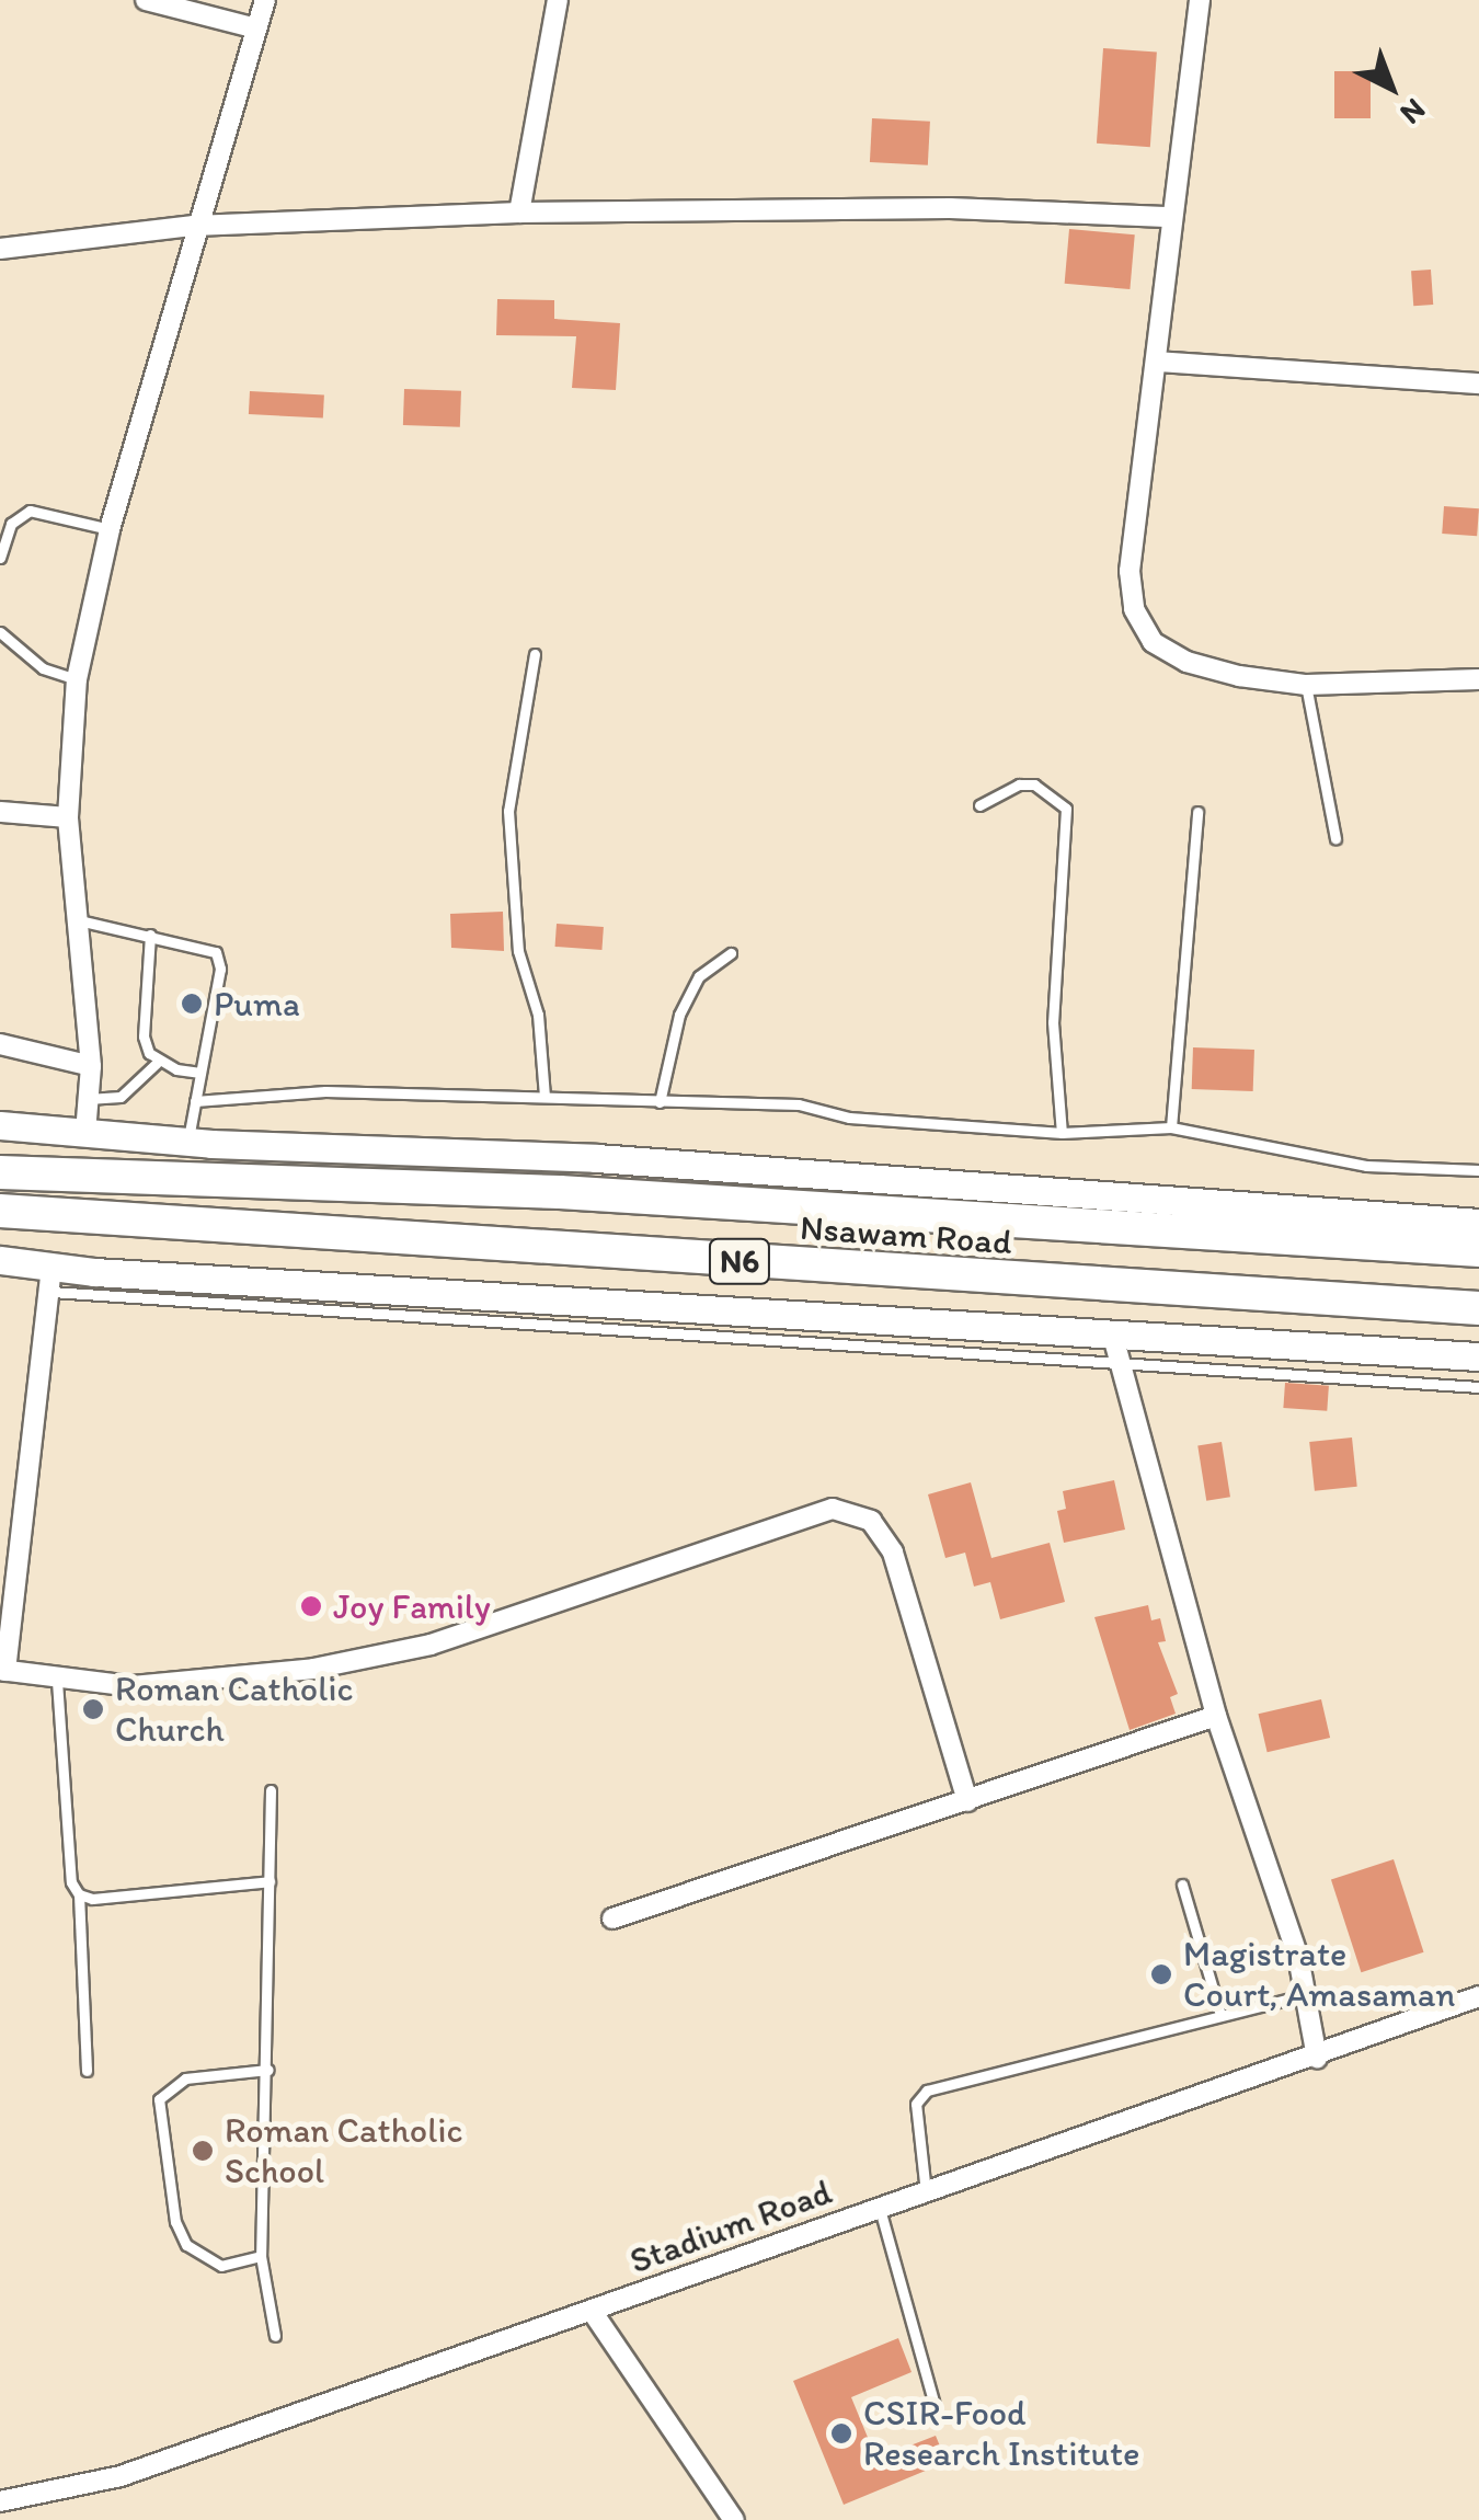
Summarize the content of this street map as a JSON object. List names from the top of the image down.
{
  "streets": {
    "highway": ["Nsawam Road", "N6"],
    "street": ["Stadium Road"]
  },
  "places": [
    "Puma",
    "Joy Family",
    "Roman Catholic Church",
    "Magistrate Court, Amasaman",
    "Roman Catholic School",
    "CSIR-Food Research Institute"
  ],
  "north": "bottom right"
}
